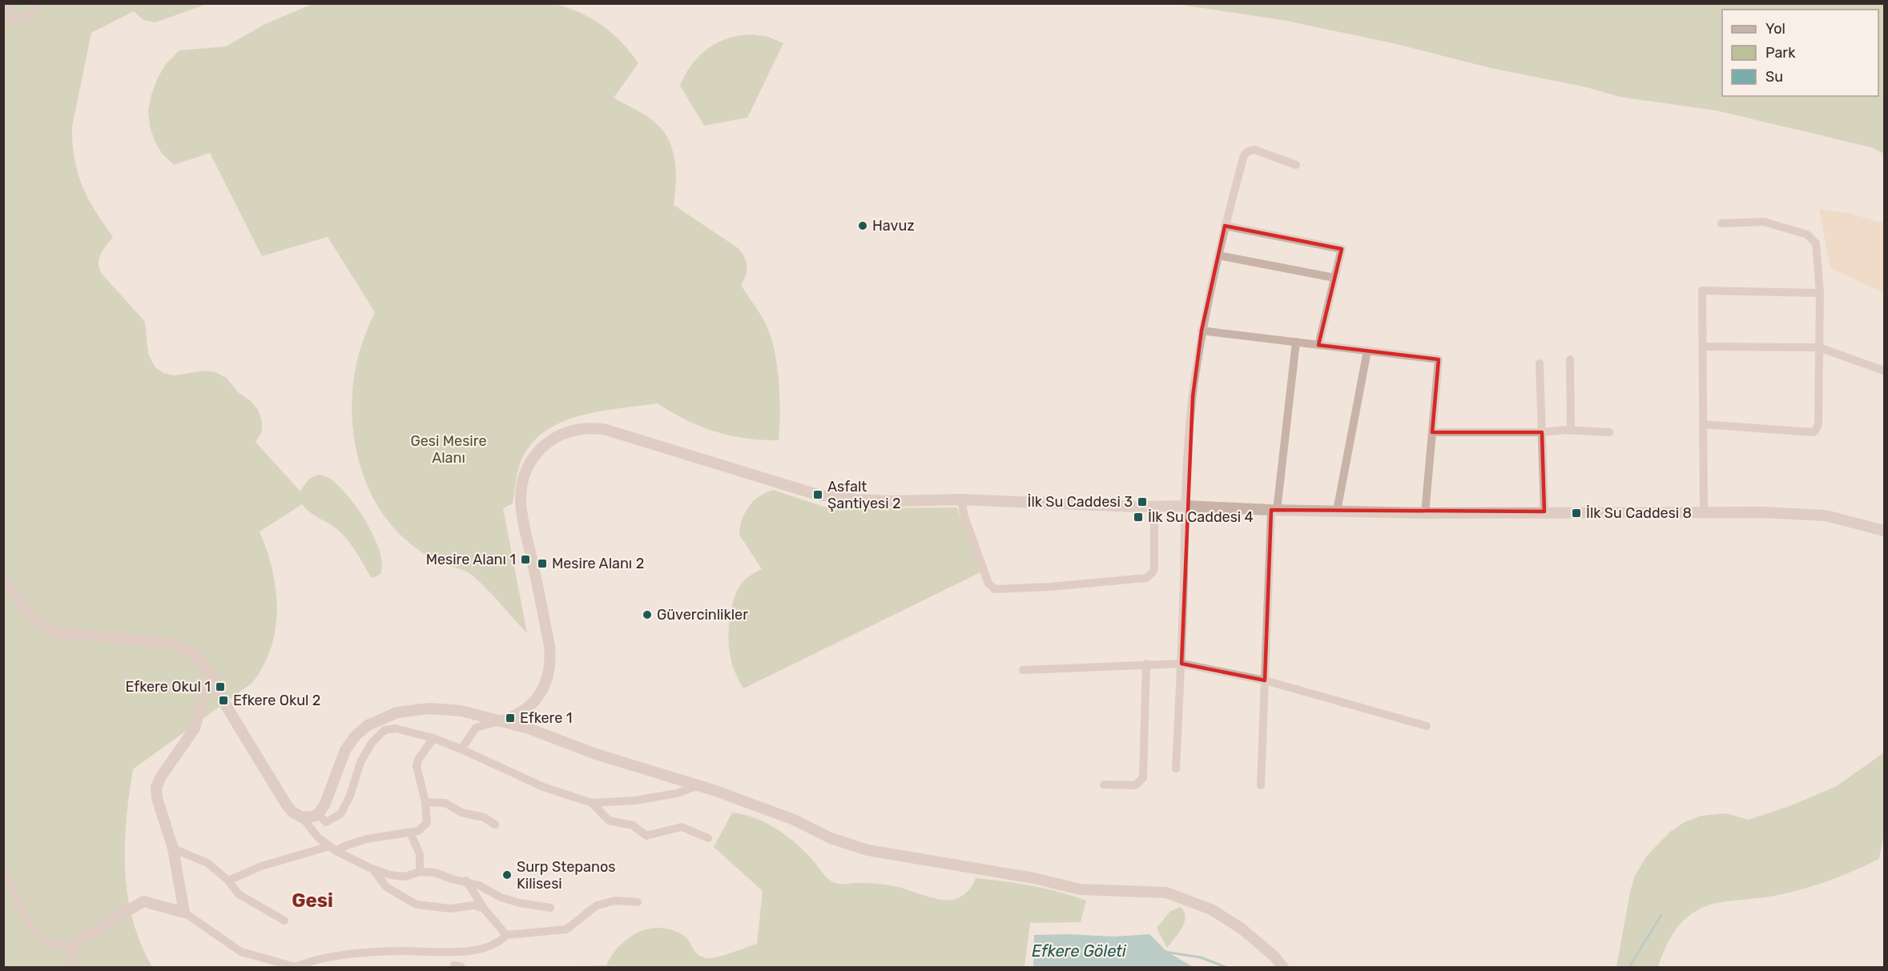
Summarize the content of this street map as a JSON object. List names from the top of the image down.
{
  "districts": ["Gesi"],
  "water": ["Efkere Göleti"],
  "parks": ["Gesi Mesire Alanı"],
  "places": {
    "other": ["Havuz", "Güvercinlikler", "Surp Stepanos Kilisesi"],
    "transit": [
      "Asfalt Şantiyesi 2",
      "İlk Su Caddesi 3",
      "İlk Su Caddesi 8",
      "İlk Su Caddesi 4",
      "Mesire Alanı 1",
      "Mesire Alanı 2",
      "Efkere Okul 1",
      "Efkere Okul 2",
      "Efkere 1"
    ]
  },
  "legend": ["Yol", "Park", "Su"]
}
